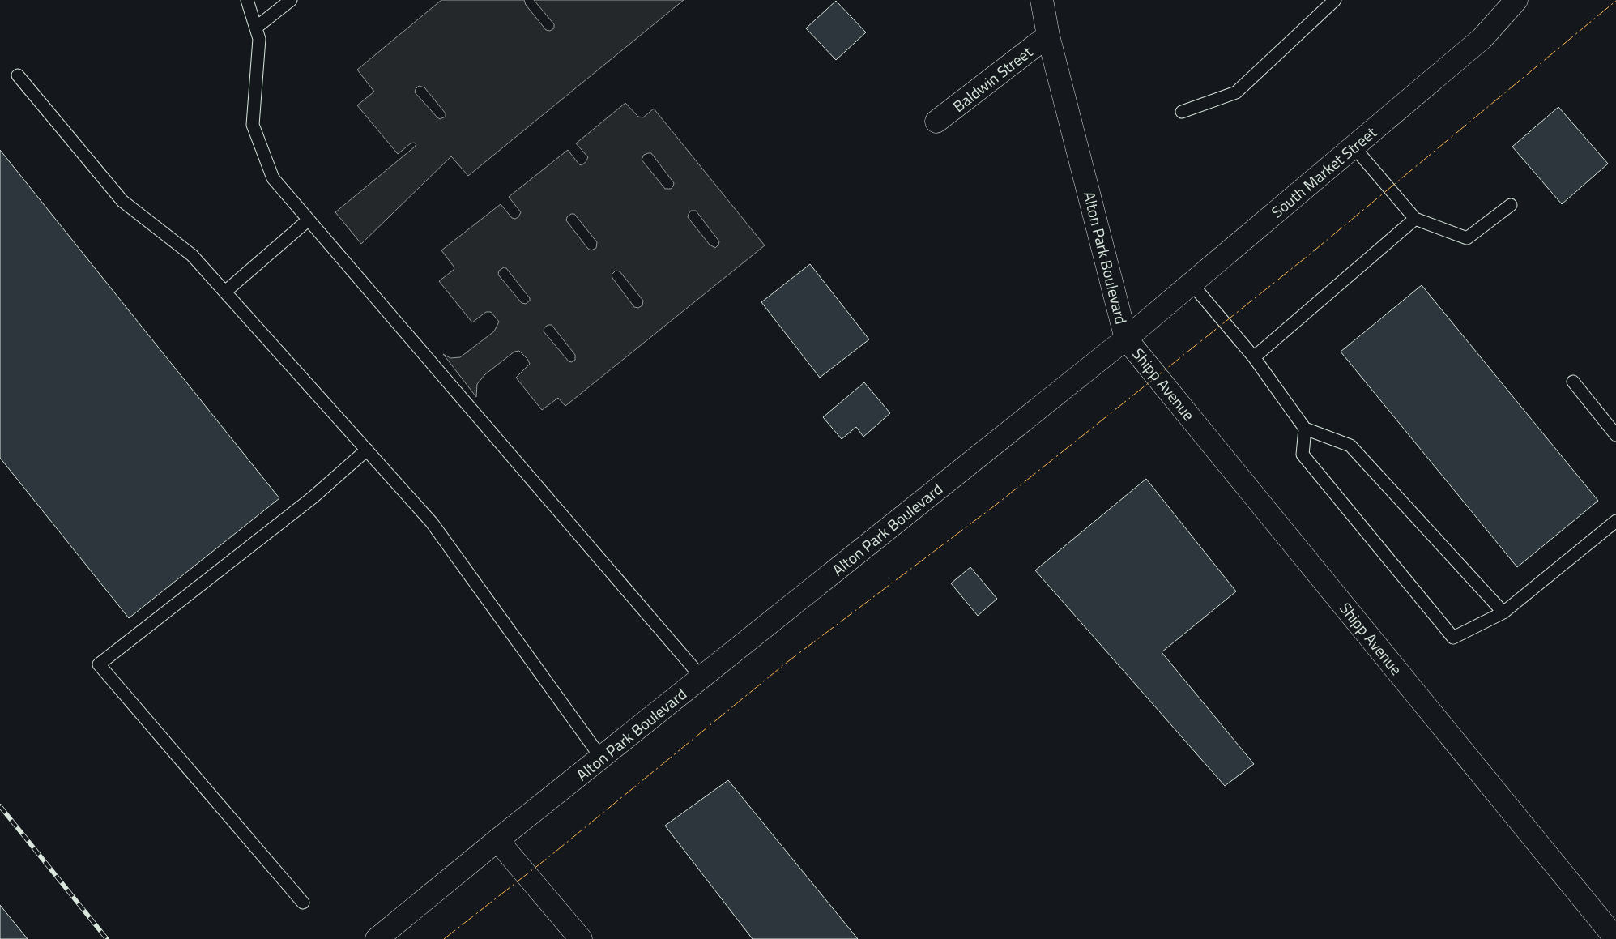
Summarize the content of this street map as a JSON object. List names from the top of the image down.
{
  "streets": {
    "main road": [
      "Baldwin Street",
      "South Market Street",
      "Alton Park Boulevard",
      "Shipp Avenue"
    ]
  },
  "crossings": [
    ["Baldwin Street", "Alton Park Boulevard"],
    ["South Market Street", "Alton Park Boulevard"],
    ["South Market Street", "Shipp Avenue"],
    ["Alton Park Boulevard", "Shipp Avenue"]
  ]
}
